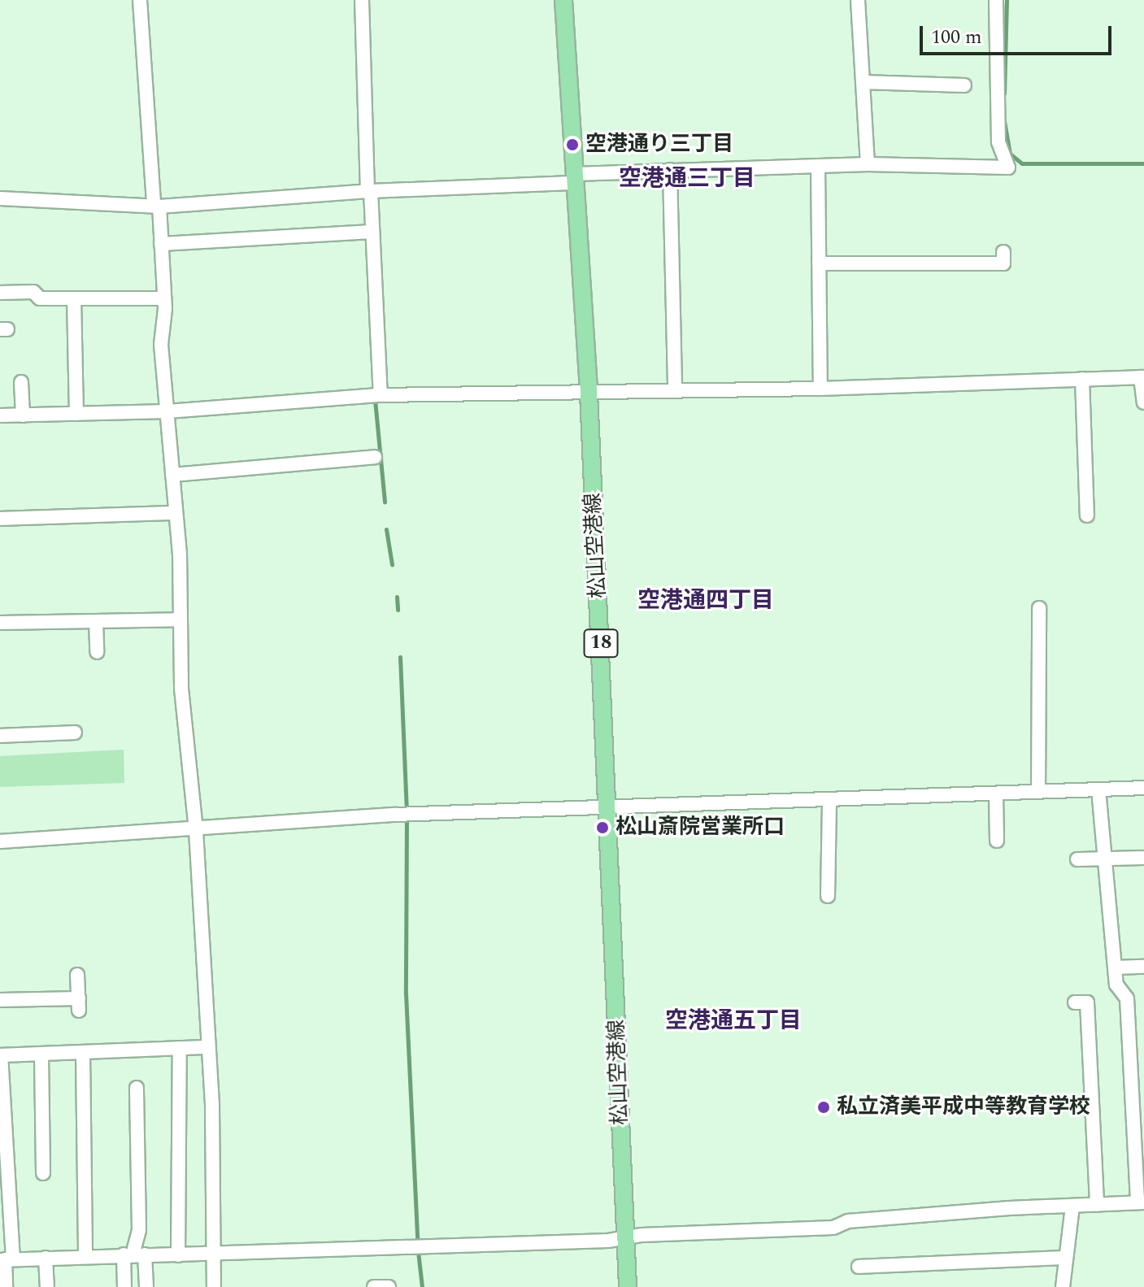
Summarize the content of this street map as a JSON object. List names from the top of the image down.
{
  "streets": {
    "main road": ["松山空港線", "18"]
  },
  "districts": ["空港通三丁目", "空港通四丁目", "空港通五丁目"],
  "places": ["空港通り三丁目", "松山斎院営業所口", "私立済美平成中等教育学校"],
  "scale_bar": "100 m"
}
